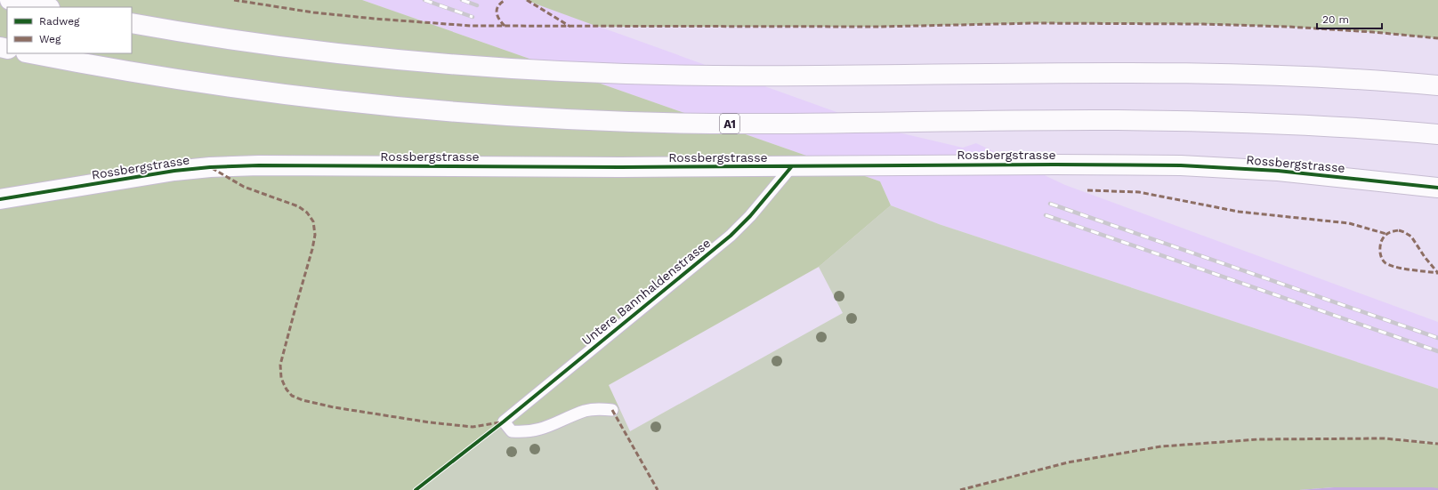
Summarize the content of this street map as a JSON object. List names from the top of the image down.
{
  "streets": {
    "main road": ["A1", "Rossbergstrasse"],
    "lane": ["Untere Bannhaldenstrasse"]
  },
  "crossings": [
    ["Rossbergstrasse", "Untere Bannhaldenstrasse"]
  ],
  "legend": ["Radweg", "Weg"],
  "scale_bar": "20 m"
}
